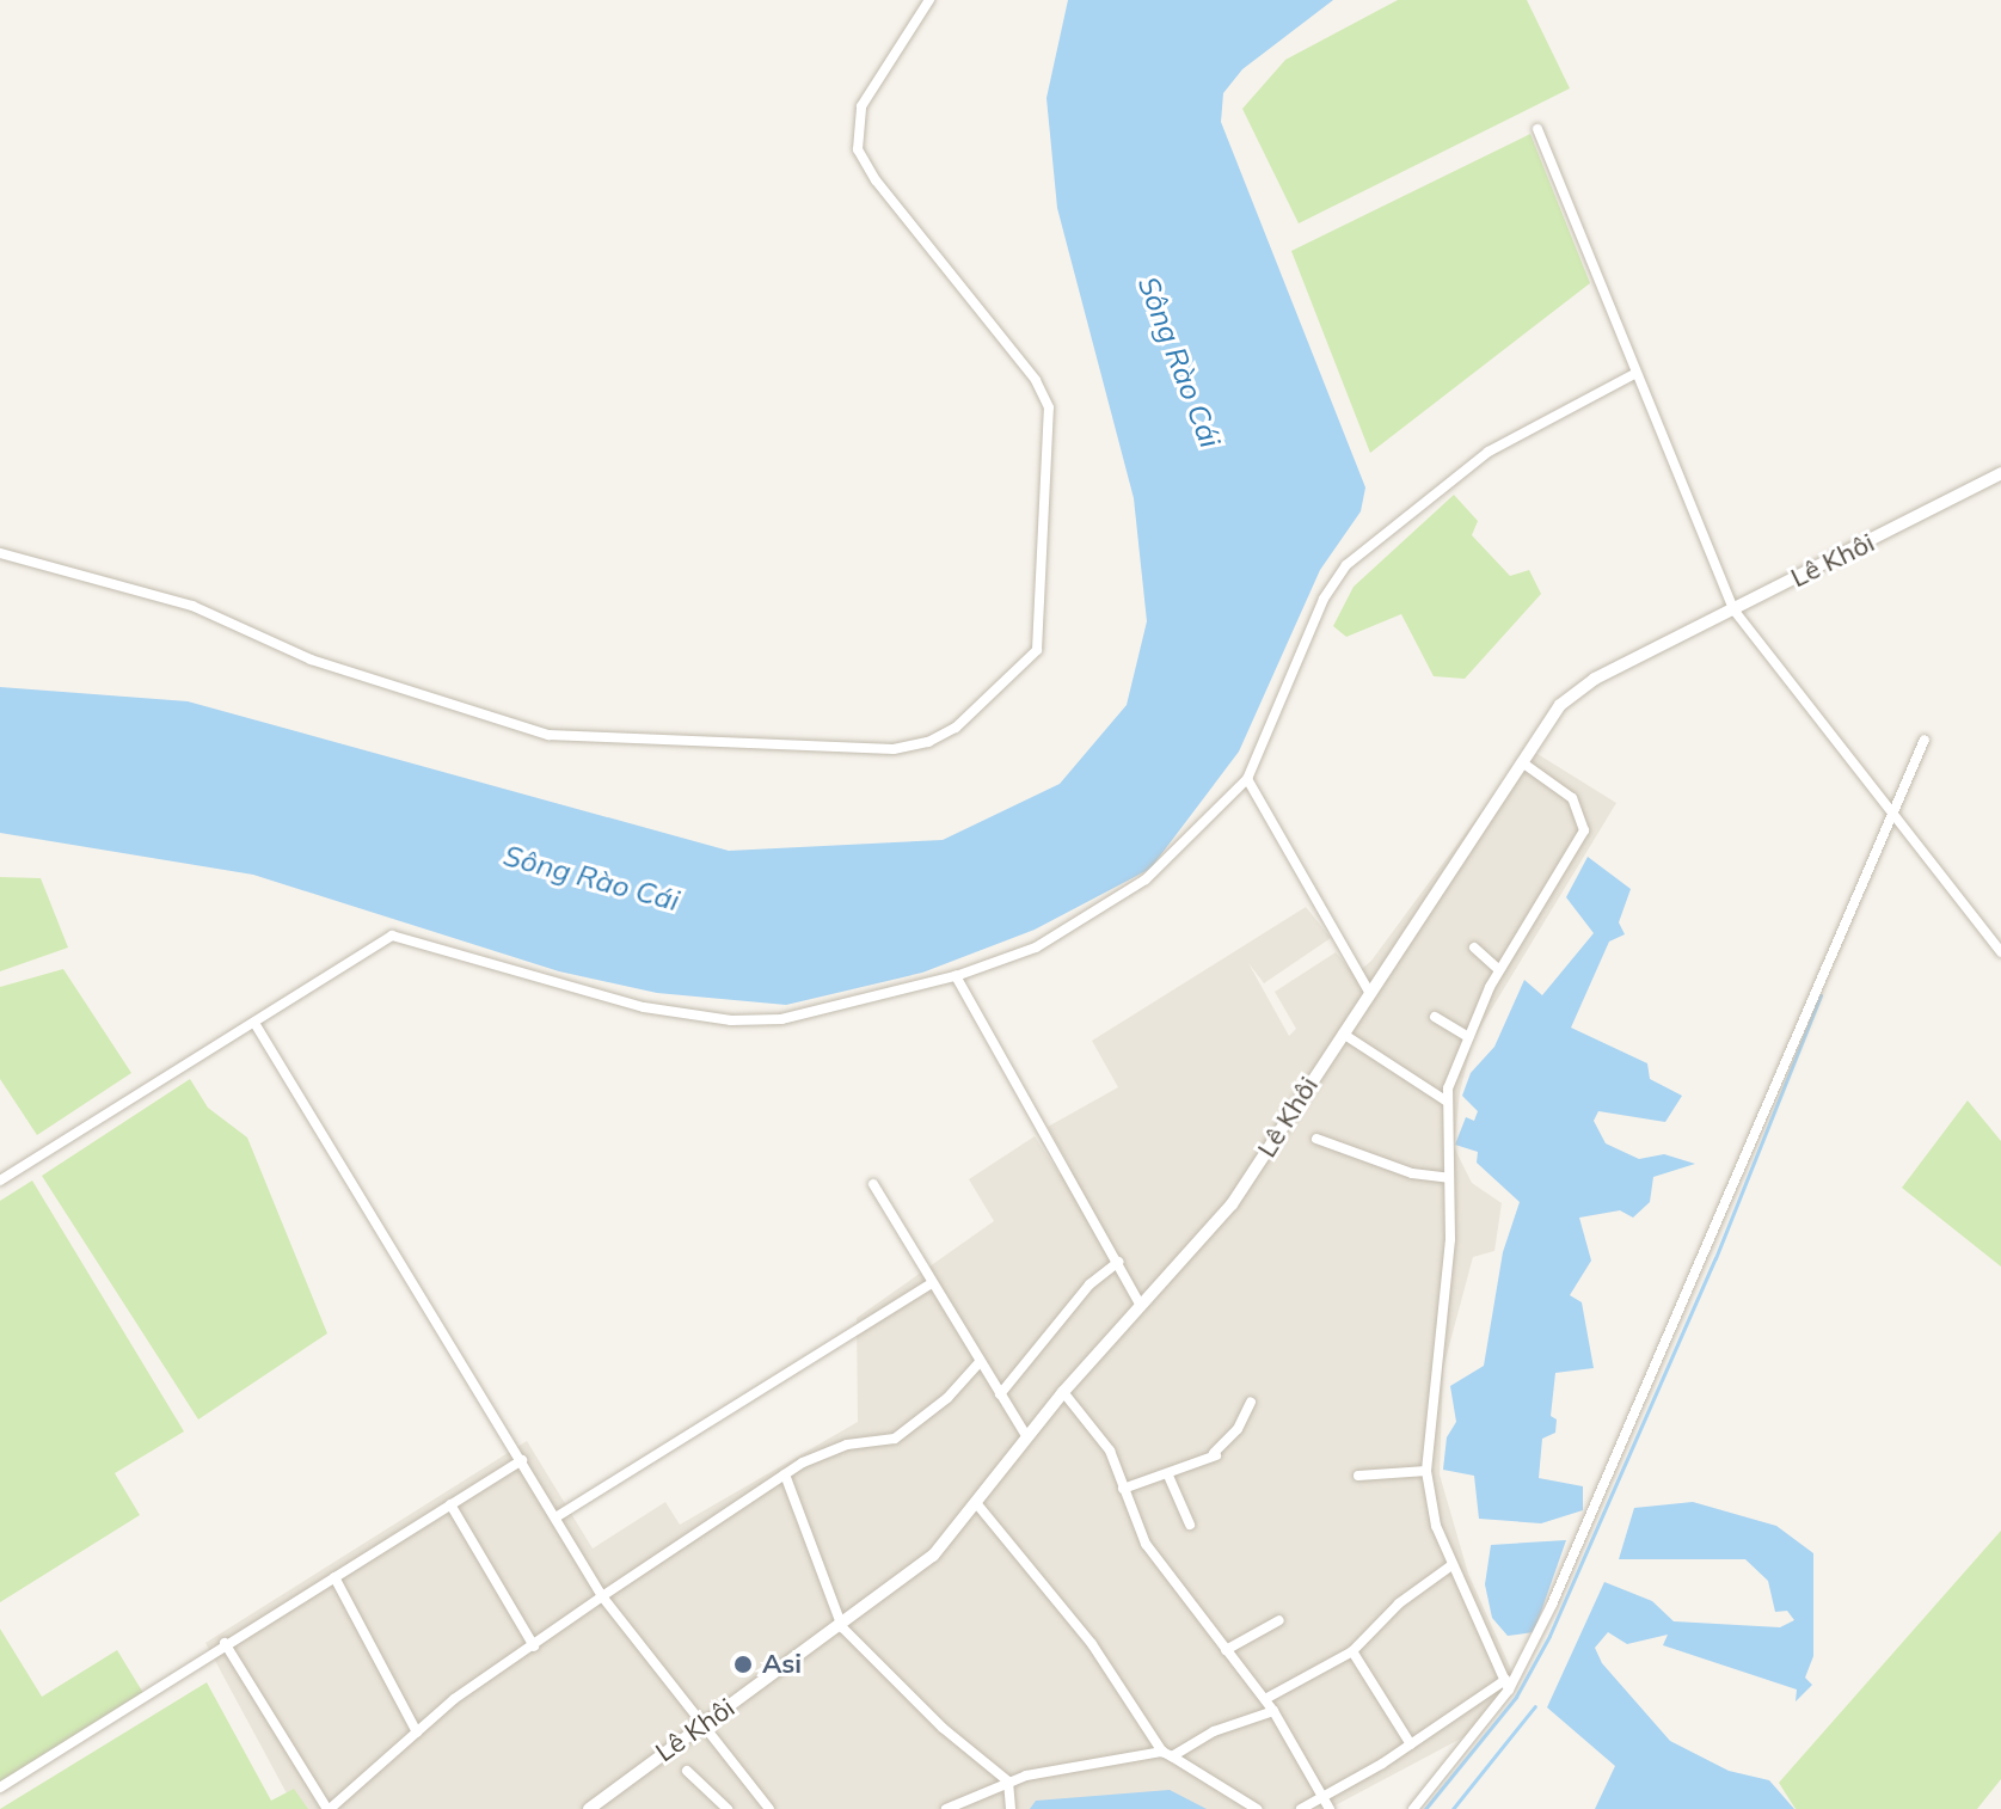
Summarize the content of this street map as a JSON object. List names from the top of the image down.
{
  "streets": {
    "street": ["Lê Khôi"]
  },
  "water": ["Sông Rào Cái"],
  "places": ["Asi"]
}
